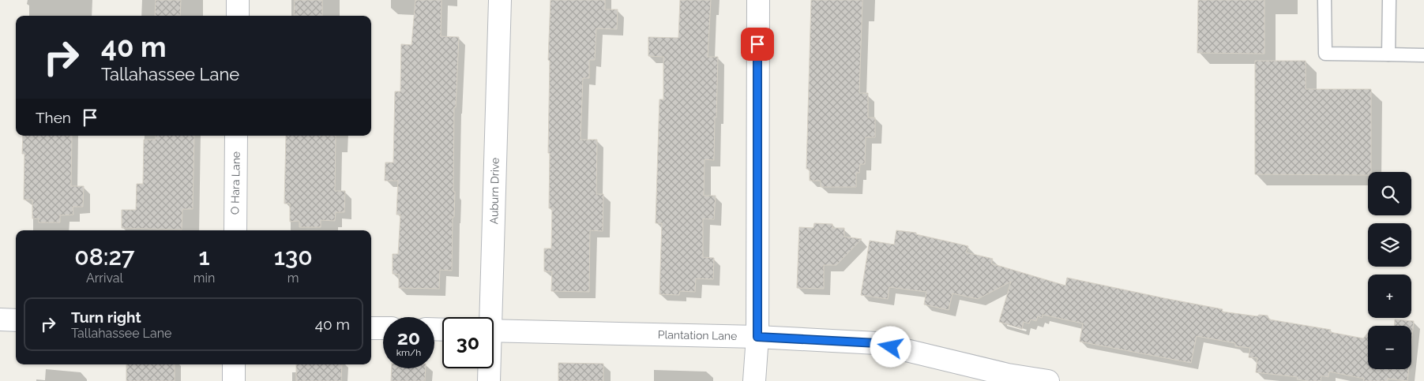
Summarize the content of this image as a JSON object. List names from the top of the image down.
{
  "streets": {
    "street": ["O Hara Lane", "Auburn Drive", "Plantation Lane"]
  },
  "page": {
    "turn": ["40 m", "Tallahassee Lane"],
    "then": "Then",
    "map_buttons": ["+", "−"],
    "eta": [
      "08:27",
      "Arrival",
      "1",
      "min",
      "130",
      "m"
    ],
    "list": [
      {
        "name": "Turn right",
        "note": "Tallahassee Lane",
        "value": "40 m"
      }
    ],
    "speed": "20 km/h",
    "limit": "30"
  }
}
